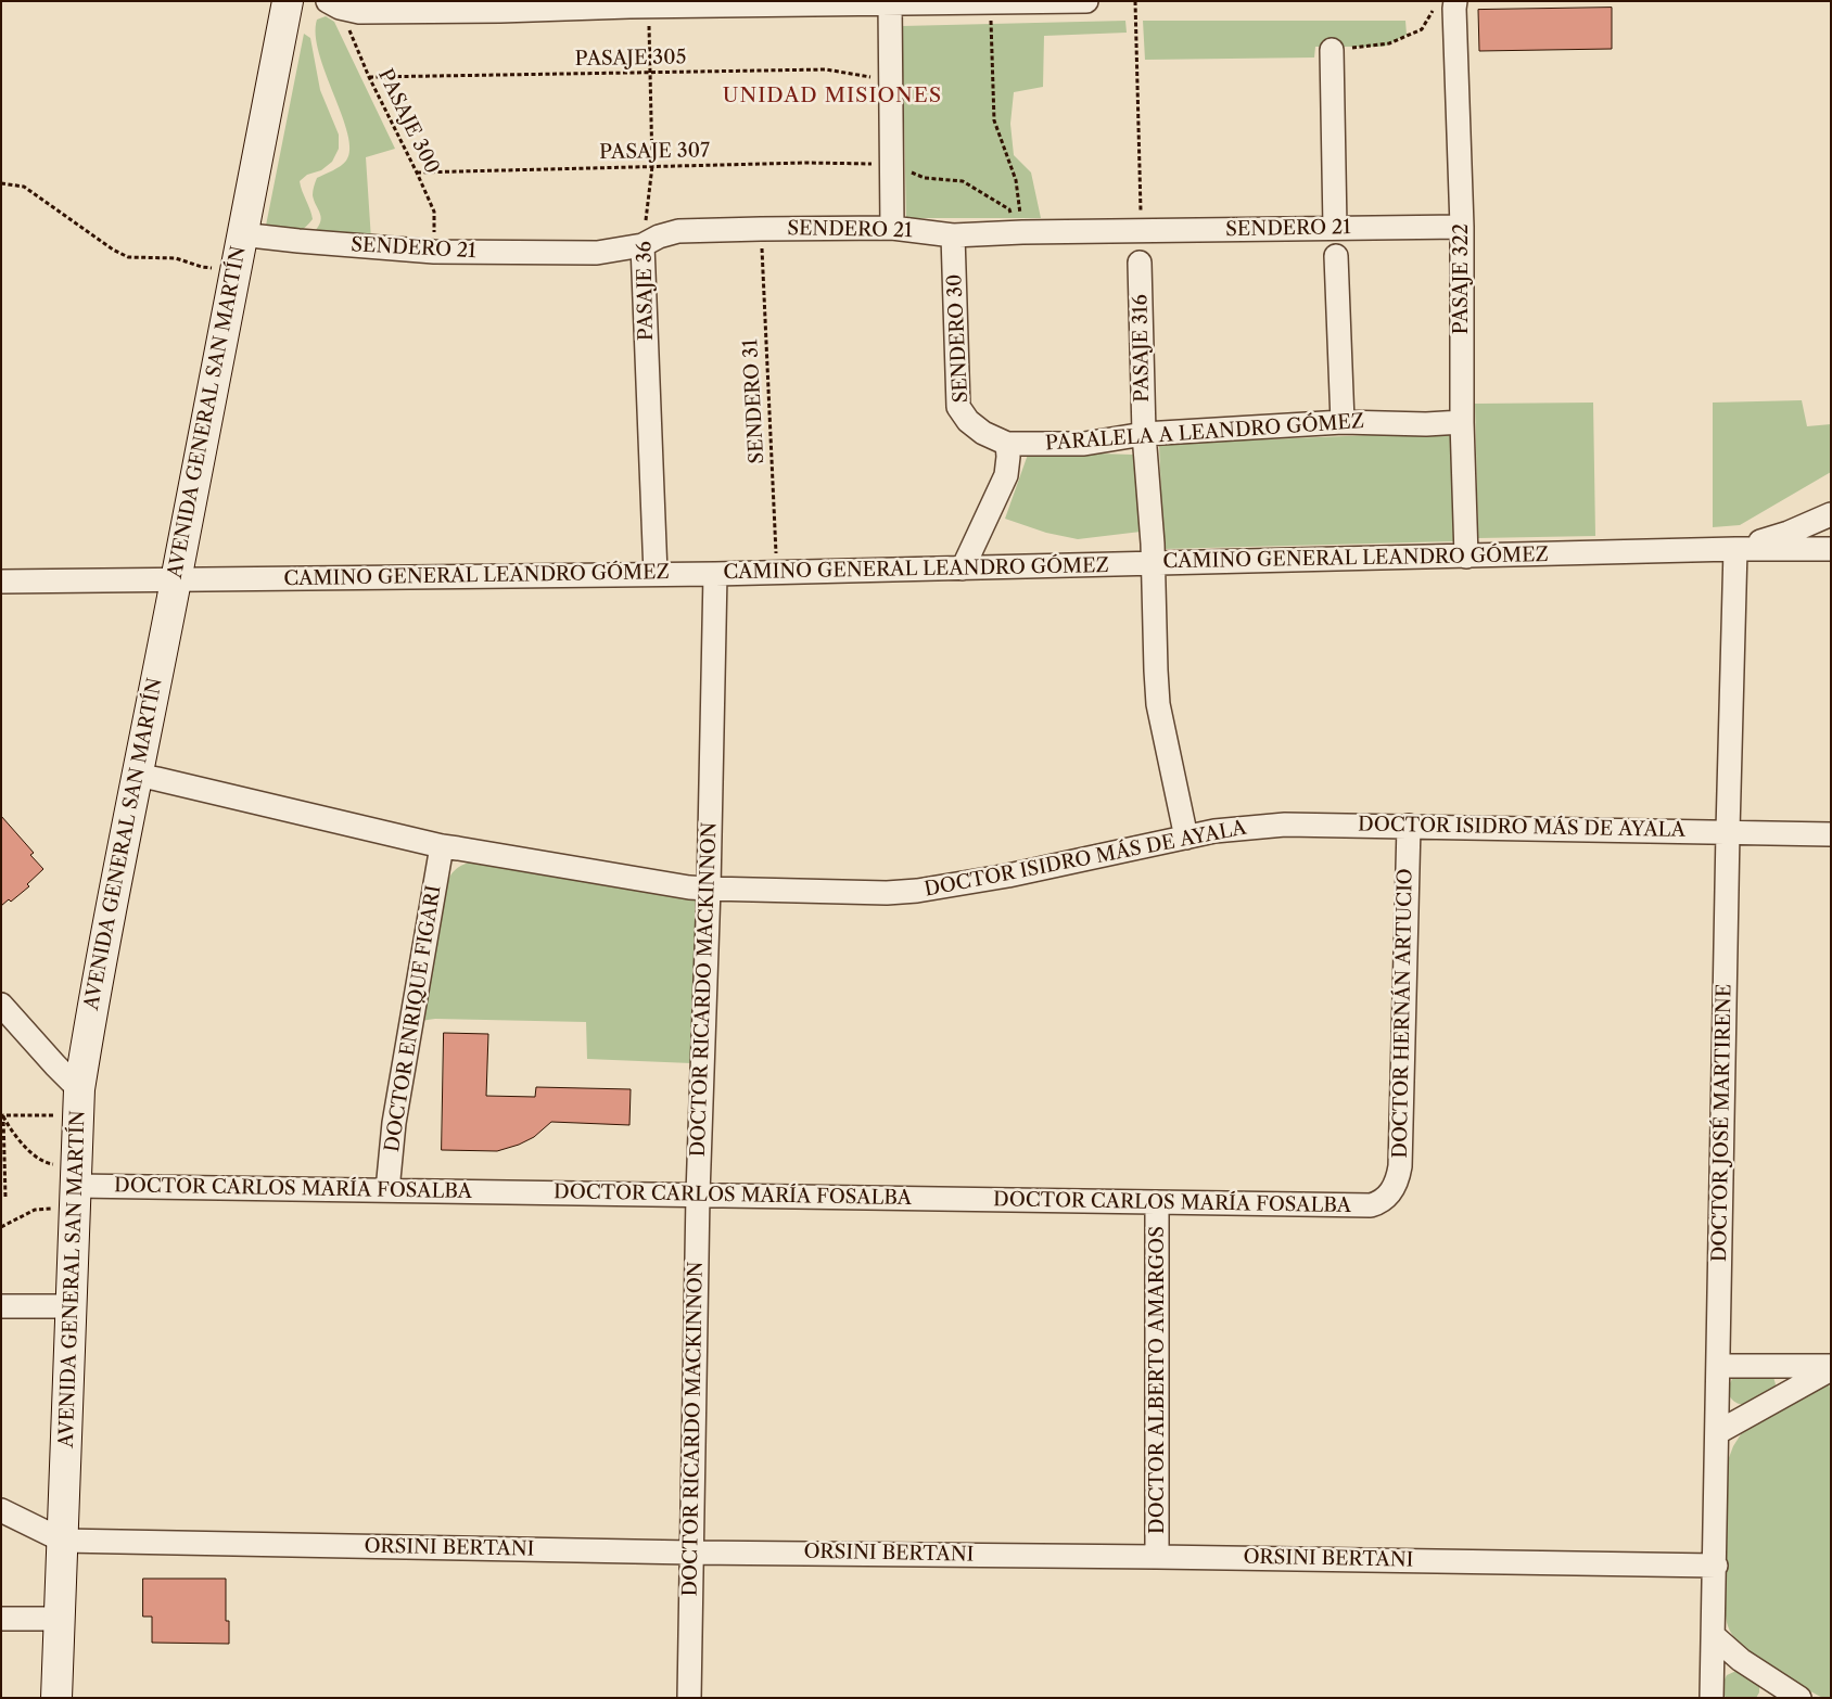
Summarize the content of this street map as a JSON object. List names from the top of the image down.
{
  "streets": {
    "main road": ["AVENIDA GENERAL SAN MARTÍN"],
    "street": [
      "SENDERO 21",
      "PASAJE 322",
      "PASAJE 36",
      "SENDERO 30",
      "PASAJE 316",
      "PARALELA A LEANDRO GÓMEZ",
      "CAMINO GENERAL LEANDRO GÓMEZ",
      "DOCTOR ISIDRO MÁS DE AYALA",
      "DOCTOR RICARDO MACKINNON",
      "DOCTOR HERNÁN ARTUCIO",
      "DOCTOR ENRIQUE FIGARI",
      "DOCTOR JOSÉ MARTIRENE",
      "DOCTOR CARLOS MARÍA FOSALBA",
      "DOCTOR ALBERTO AMARGOS",
      "ORSINI BERTANI"
    ],
    "path": [
      "PASAJE 305",
      "PASAJE 300",
      "PASAJE 307",
      "SENDERO 31"
    ]
  },
  "crossings": [
    ["PASAJE 305", "PASAJE 300"],
    ["PASAJE 305", "PASAJE 36"],
    ["PASAJE 300", "PASAJE 307"],
    ["PASAJE 300", "SENDERO 21"],
    ["PASAJE 307", "PASAJE 36"],
    ["SENDERO 21", "PASAJE 322"],
    ["SENDERO 21", "PASAJE 36"],
    ["SENDERO 21", "SENDERO 30"],
    ["SENDERO 21", "SENDERO 31"],
    ["SENDERO 21", "AVENIDA GENERAL SAN MARTÍN"],
    ["PASAJE 322", "PARALELA A LEANDRO GÓMEZ"],
    ["PASAJE 322", "CAMINO GENERAL LEANDRO GÓMEZ"],
    ["PASAJE 36", "CAMINO GENERAL LEANDRO GÓMEZ"],
    ["SENDERO 30", "PARALELA A LEANDRO GÓMEZ"],
    ["PASAJE 316", "PARALELA A LEANDRO GÓMEZ"],
    ["PASAJE 316", "CAMINO GENERAL LEANDRO GÓMEZ"],
    ["PASAJE 316", "DOCTOR ISIDRO MÁS DE AYALA"],
    ["SENDERO 31", "CAMINO GENERAL LEANDRO GÓMEZ"],
    ["AVENIDA GENERAL SAN MARTÍN", "CAMINO GENERAL LEANDRO GÓMEZ"],
    ["AVENIDA GENERAL SAN MARTÍN", "DOCTOR ISIDRO MÁS DE AYALA"],
    ["AVENIDA GENERAL SAN MARTÍN", "DOCTOR CARLOS MARÍA FOSALBA"],
    ["AVENIDA GENERAL SAN MARTÍN", "ORSINI BERTANI"],
    ["CAMINO GENERAL LEANDRO GÓMEZ", "DOCTOR RICARDO MACKINNON"],
    ["CAMINO GENERAL LEANDRO GÓMEZ", "DOCTOR JOSÉ MARTIRENE"],
    ["DOCTOR ISIDRO MÁS DE AYALA", "DOCTOR RICARDO MACKINNON"],
    ["DOCTOR ISIDRO MÁS DE AYALA", "DOCTOR HERNÁN ARTUCIO"],
    ["DOCTOR ISIDRO MÁS DE AYALA", "DOCTOR ENRIQUE FIGARI"],
    ["DOCTOR ISIDRO MÁS DE AYALA", "DOCTOR JOSÉ MARTIRENE"],
    ["DOCTOR RICARDO MACKINNON", "DOCTOR CARLOS MARÍA FOSALBA"],
    ["DOCTOR RICARDO MACKINNON", "ORSINI BERTANI"],
    ["DOCTOR HERNÁN ARTUCIO", "DOCTOR CARLOS MARÍA FOSALBA"],
    ["DOCTOR ENRIQUE FIGARI", "DOCTOR CARLOS MARÍA FOSALBA"],
    ["DOCTOR JOSÉ MARTIRENE", "ORSINI BERTANI"],
    ["DOCTOR CARLOS MARÍA FOSALBA", "DOCTOR ALBERTO AMARGOS"],
    ["DOCTOR ALBERTO AMARGOS", "ORSINI BERTANI"]
  ],
  "districts": ["UNIDAD MISIONES"]
}
